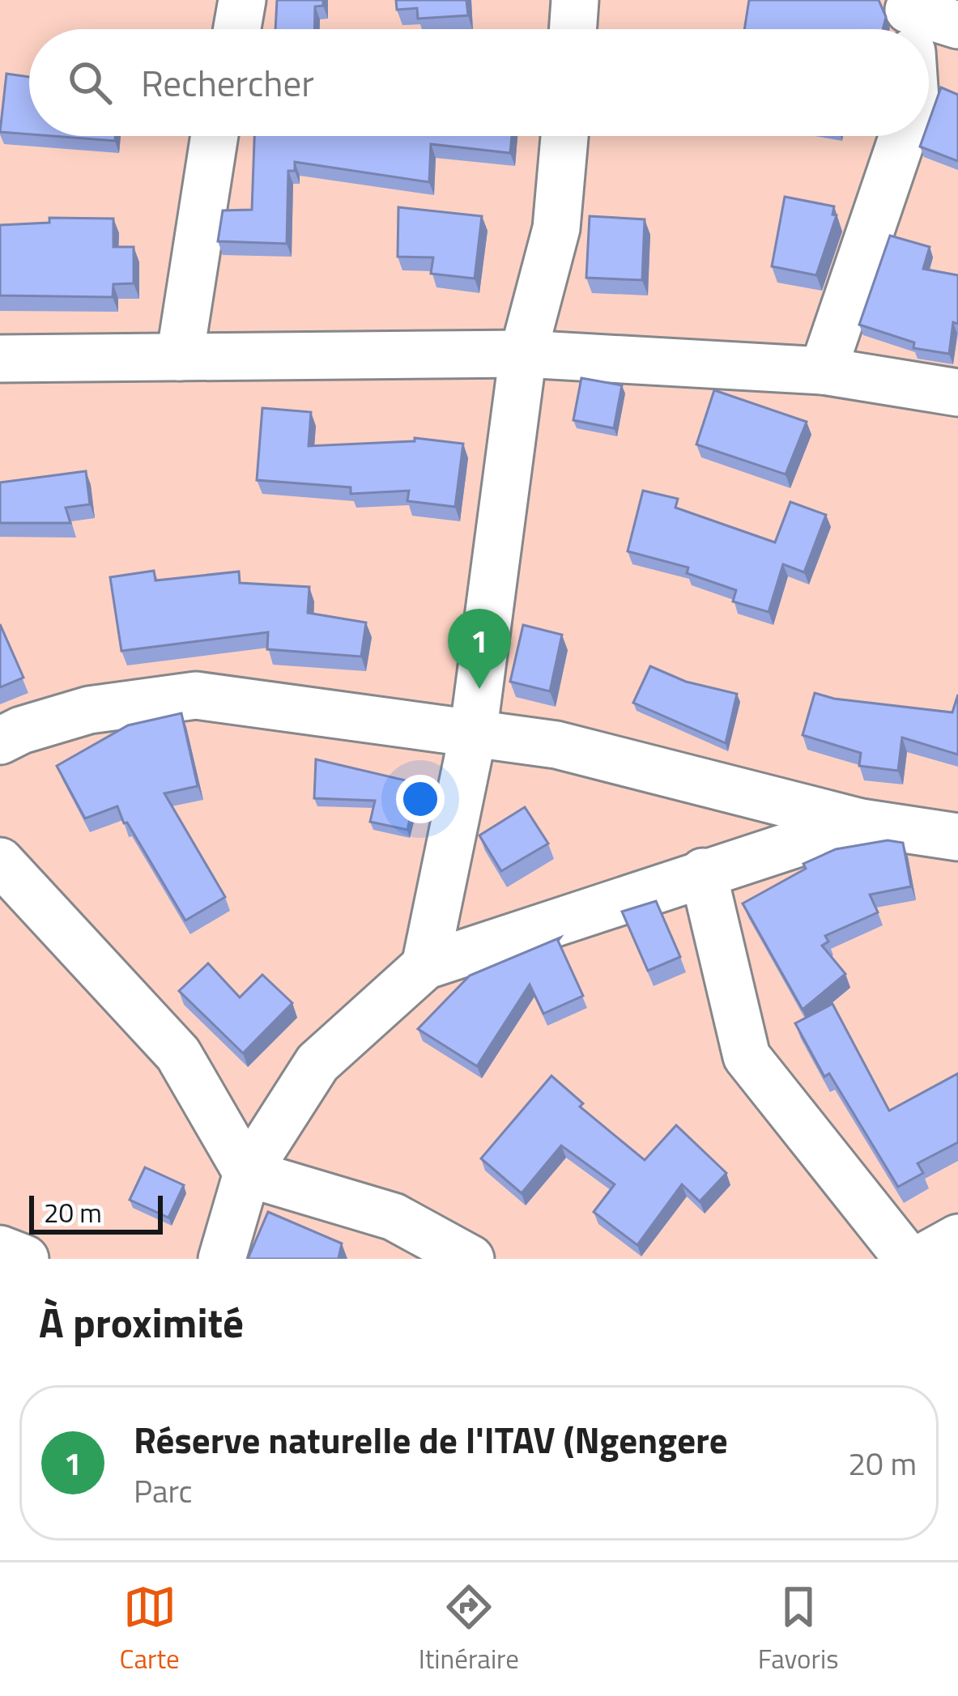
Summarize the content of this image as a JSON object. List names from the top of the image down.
{
  "scale_bar": "20 m",
  "page": {
    "search": "Rechercher",
    "pins": "1",
    "scale": "20 m",
    "heading": "À proximité",
    "list": [
      {
        "mark": "1",
        "name": "Réserve naturelle de l'ITAV (Ngengere",
        "note": "Parc",
        "value": "20 m"
      }
    ],
    "nav": ["Carte", "Itinéraire", "Favoris"]
  }
}
